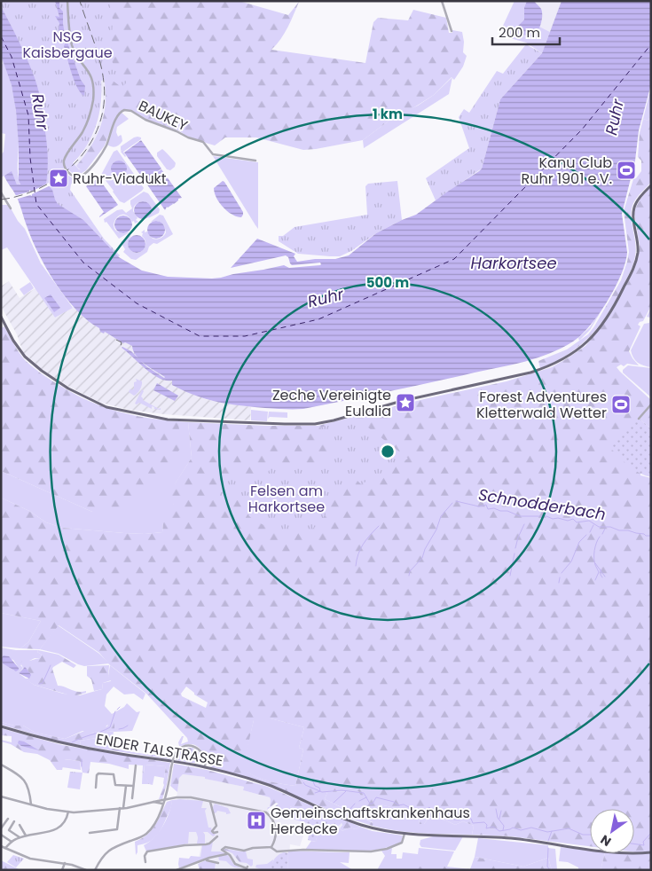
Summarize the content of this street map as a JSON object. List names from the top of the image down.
{
  "streets": {
    "main road": ["ENDER TALSTRASSE"],
    "street": ["BAUKEY"]
  },
  "water": ["Ruhr", "Harkortsee", "Schnodderbach"],
  "parks": ["NSG Kaisbergaue", "Felsen am Harkortsee"],
  "places": {
    "sports": ["Kanu Club Ruhr 1901 e.V.", "Forest Adventures Kletterwald Wetter"],
    "place": ["Ruhr-Viadukt", "Zeche Vereinigte Eulalia"],
    "hospital": ["Gemeinschaftskrankenhaus Herdecke"]
  },
  "scale_bar": "200 m",
  "north": "bottom left",
  "rings": ["1 km", "500 m"]
}
